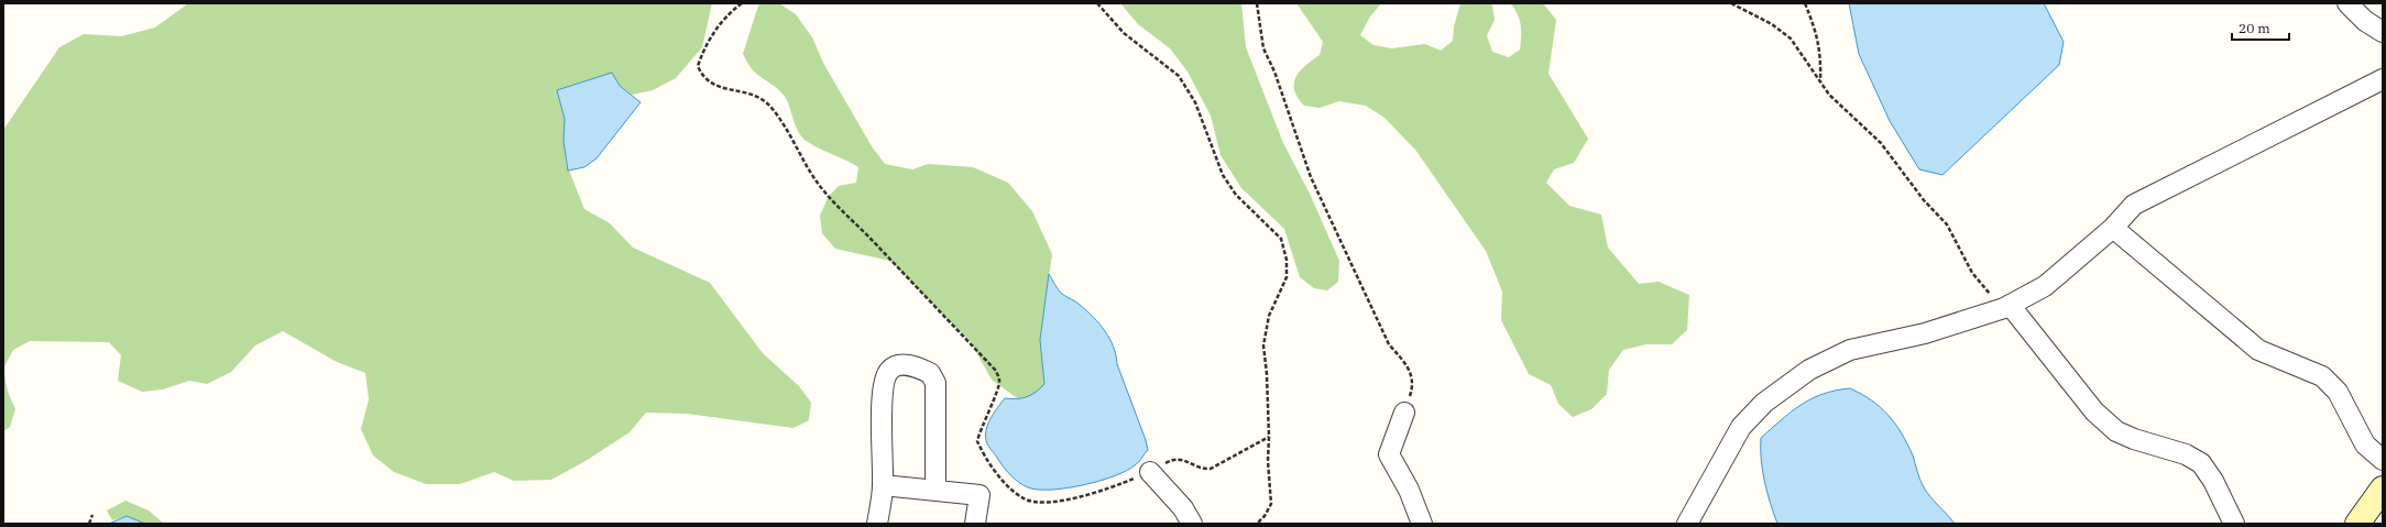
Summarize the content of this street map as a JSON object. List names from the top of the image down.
{
  "scale_bar": "20 m"
}
